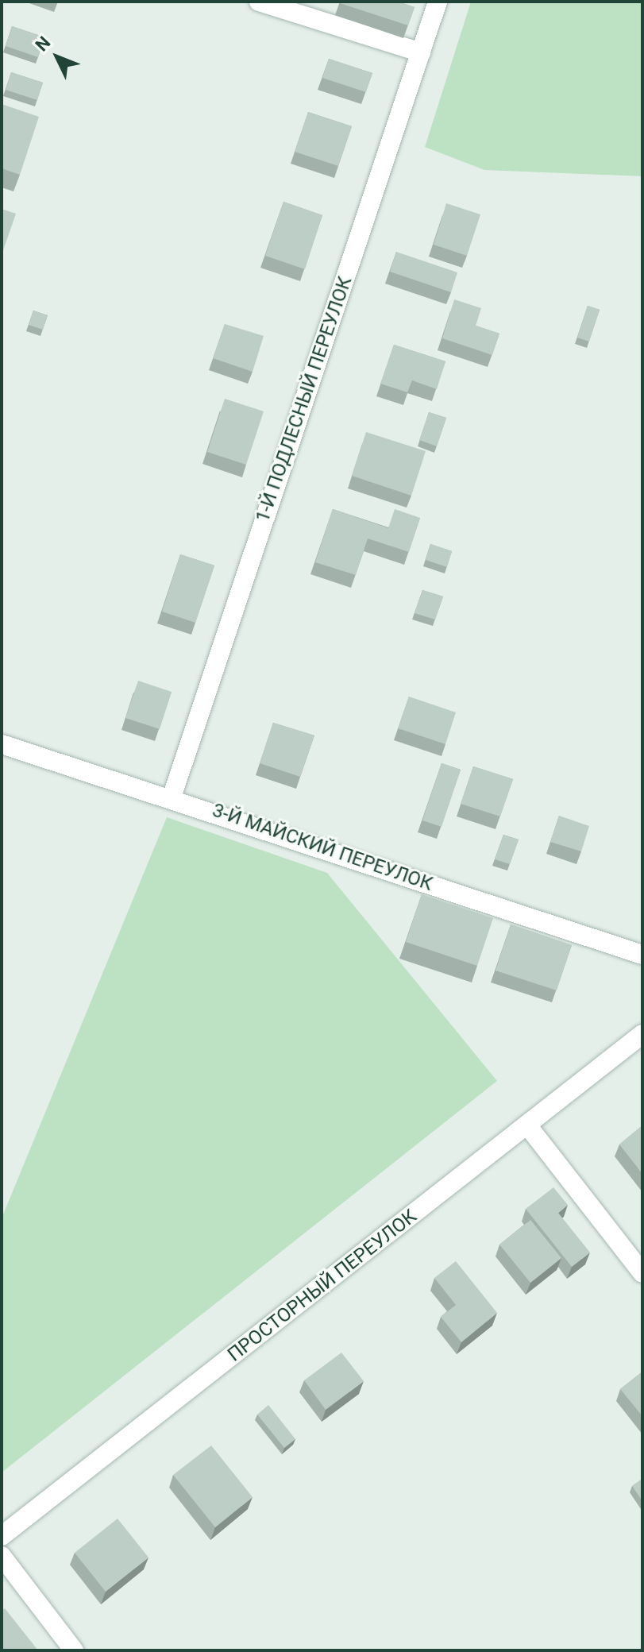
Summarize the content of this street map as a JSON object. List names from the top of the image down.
{
  "streets": {
    "street": ["1-Й ПОДЛЕСНЫЙ ПЕРЕУЛОК", "3-Й МАЙСКИЙ ПЕРЕУЛОК", "ПРОСТОРНЫЙ ПЕРЕУЛОК"]
  },
  "crossings": [
    ["1-Й ПОДЛЕСНЫЙ ПЕРЕУЛОК", "3-Й МАЙСКИЙ ПЕРЕУЛОК"]
  ],
  "north": "top left"
}
